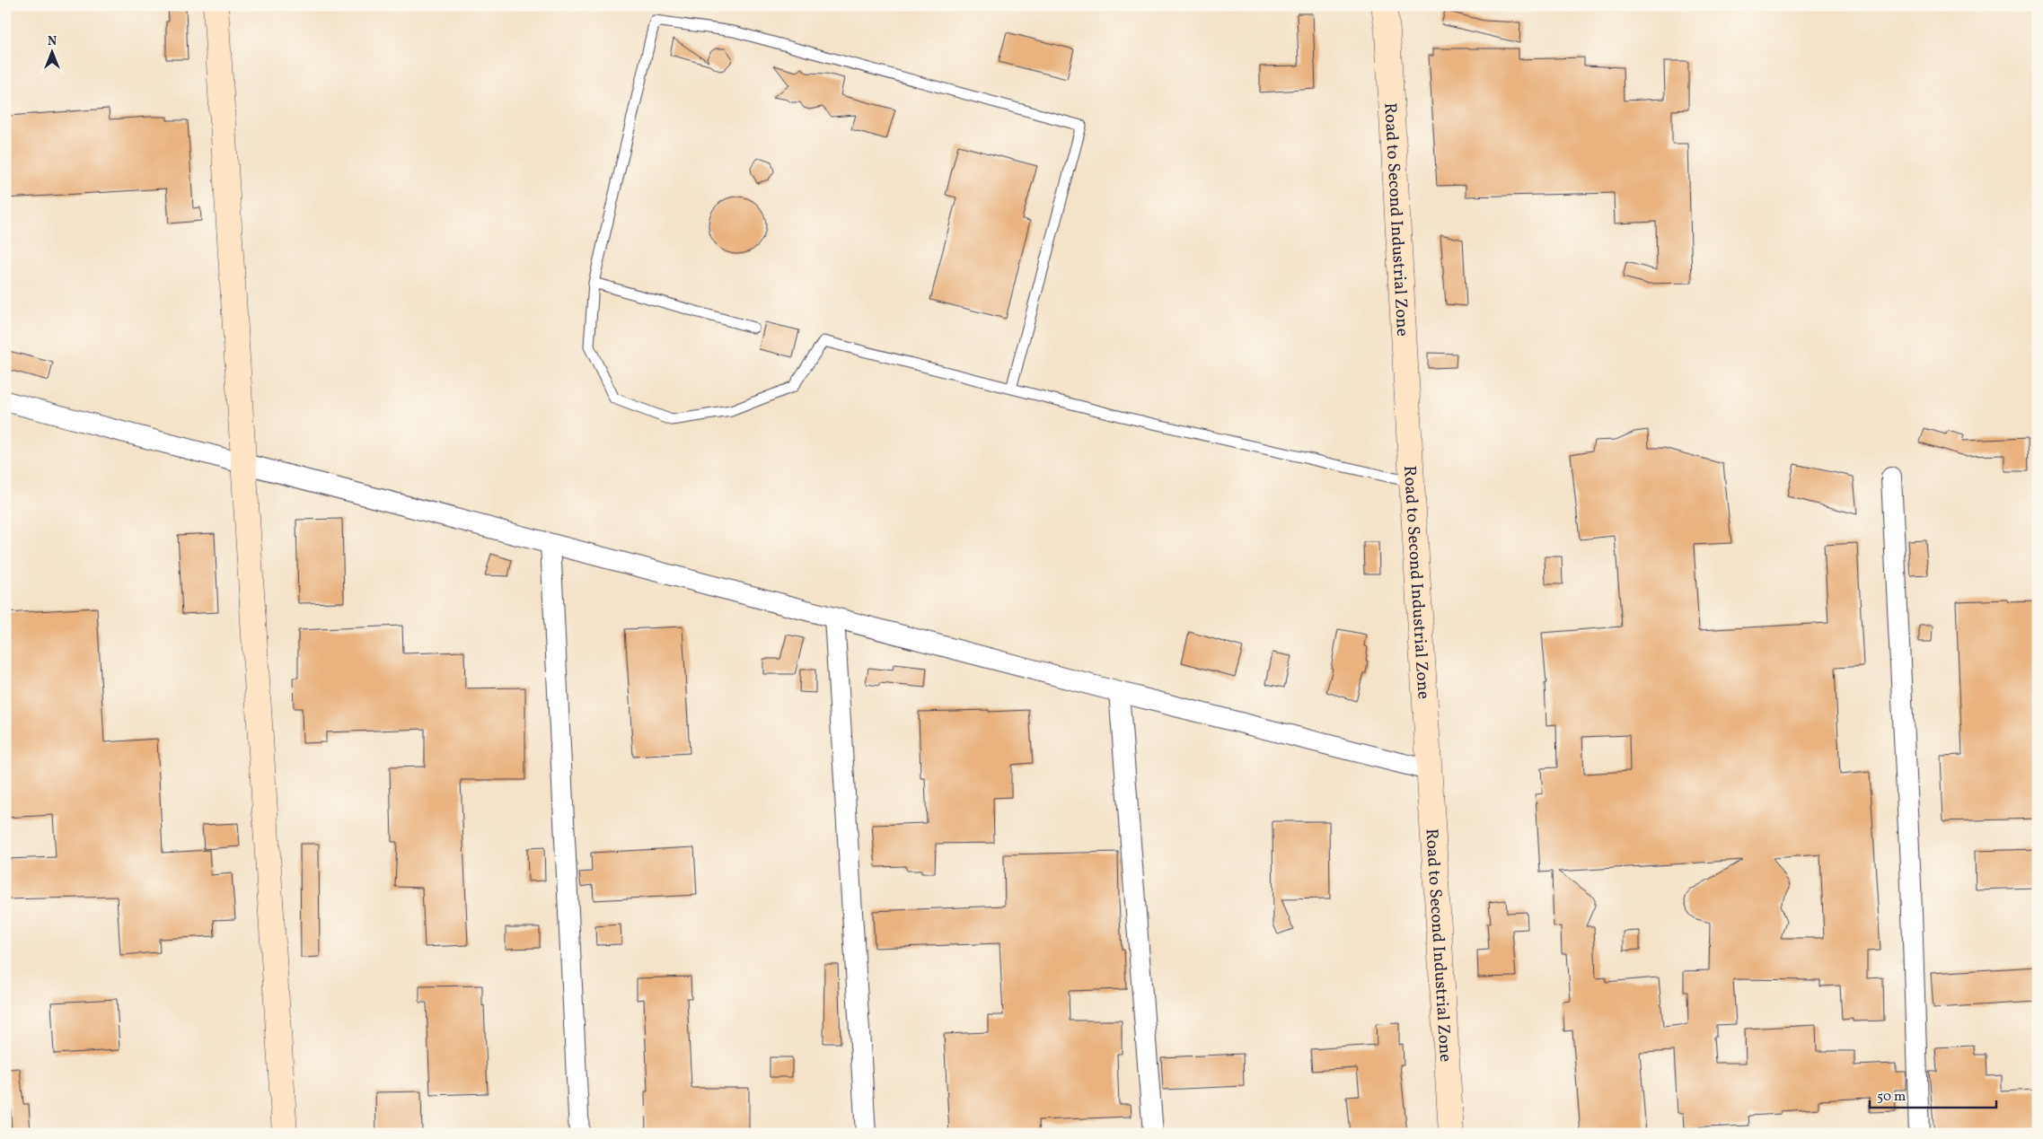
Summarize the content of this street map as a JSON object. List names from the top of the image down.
{
  "streets": {
    "street": ["Road to Second Industrial Zone"]
  },
  "scale_bar": "50 m",
  "north": "top"
}
